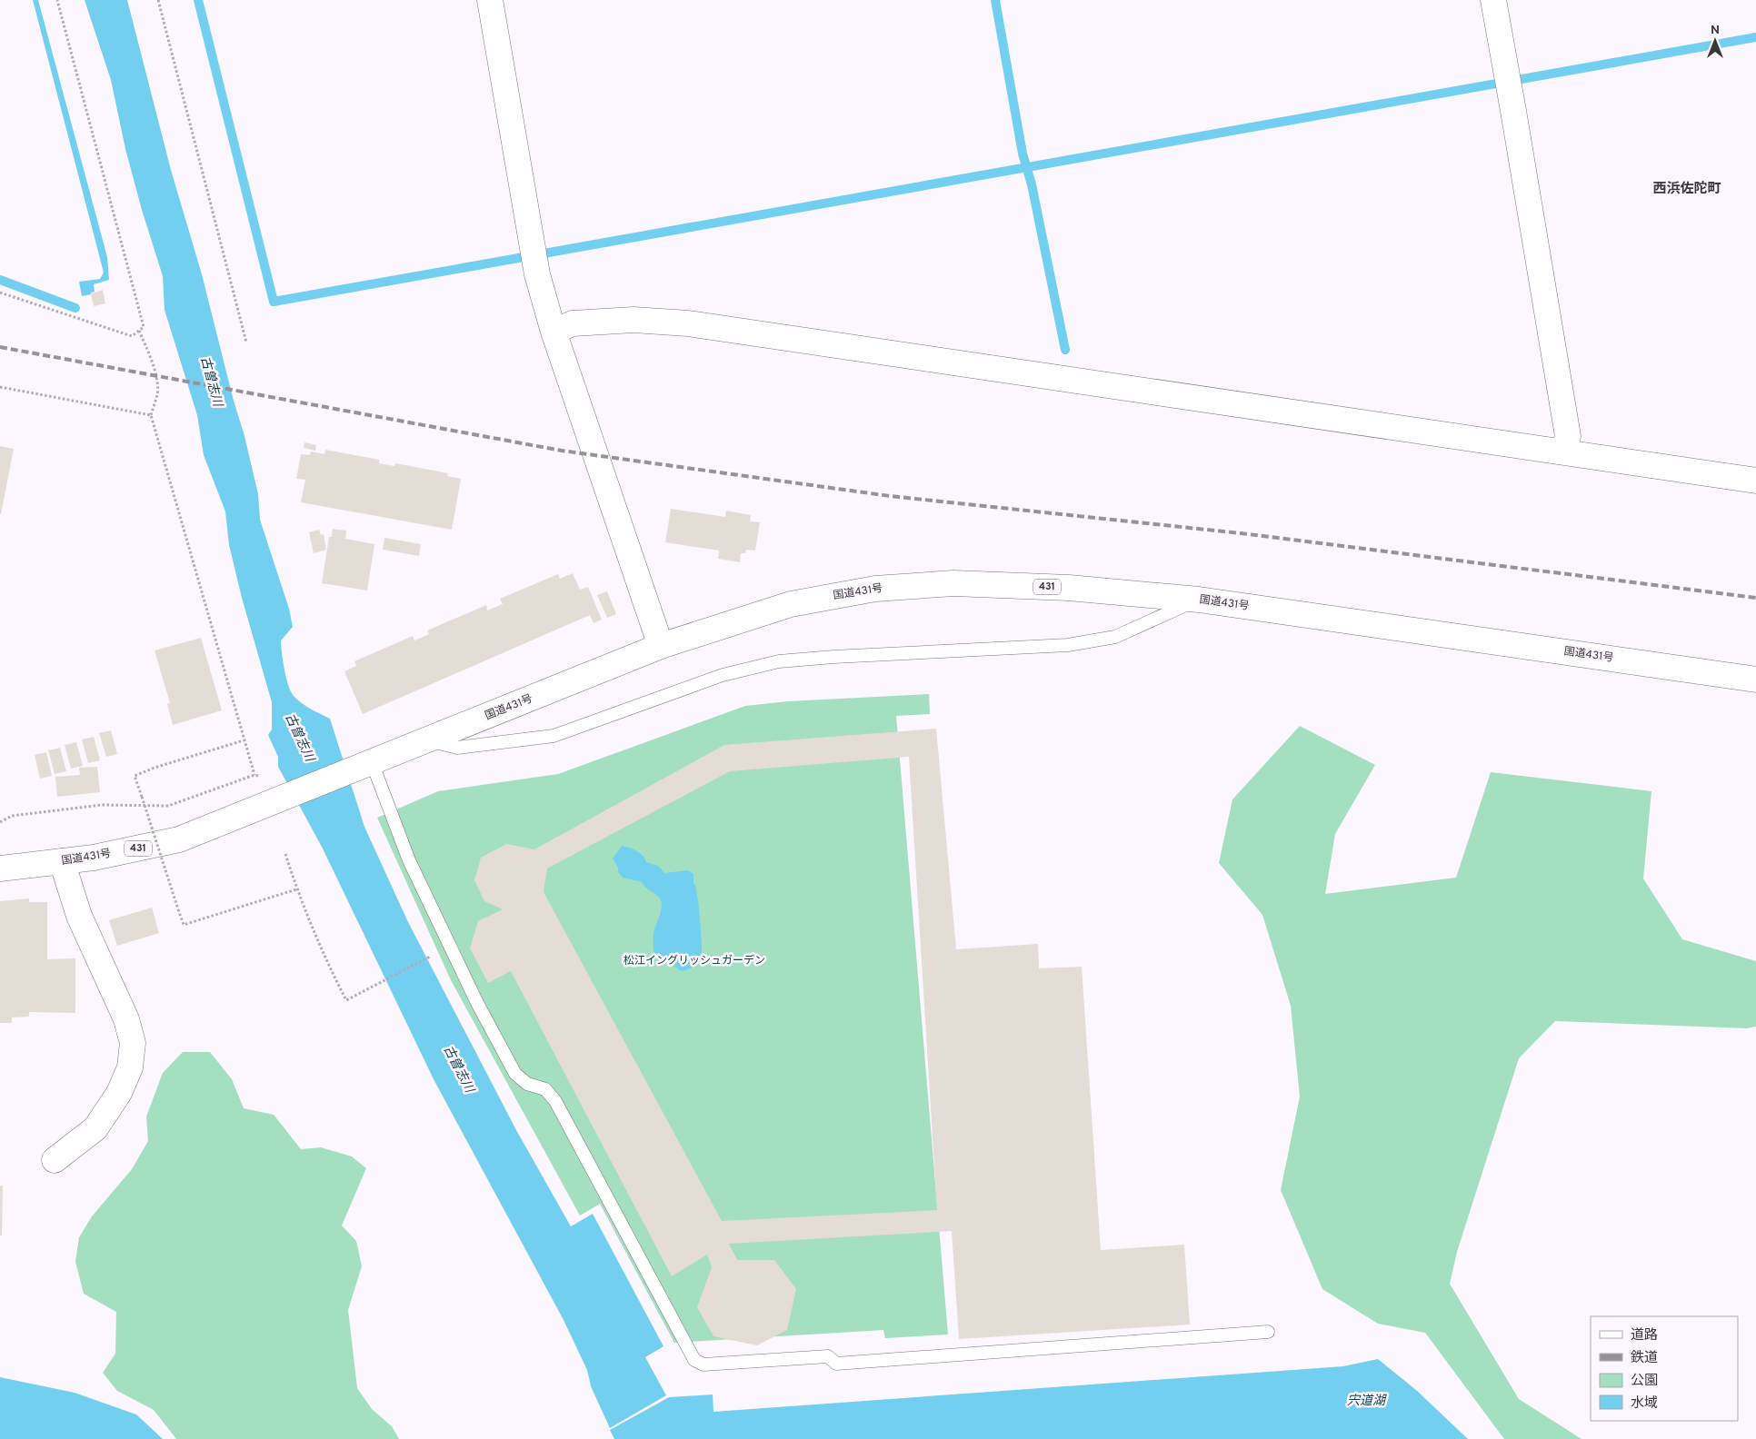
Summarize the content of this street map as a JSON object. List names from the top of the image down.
{
  "streets": {
    "main road": ["431", "国道431号"]
  },
  "districts": ["西浜佐陀町"],
  "water": ["古曽志川", "宍道湖"],
  "parks": ["松江イングリッシュガーデン"],
  "legend": [
    "道路",
    "鉄道",
    "公園",
    "水域"
  ],
  "north": "top"
}
